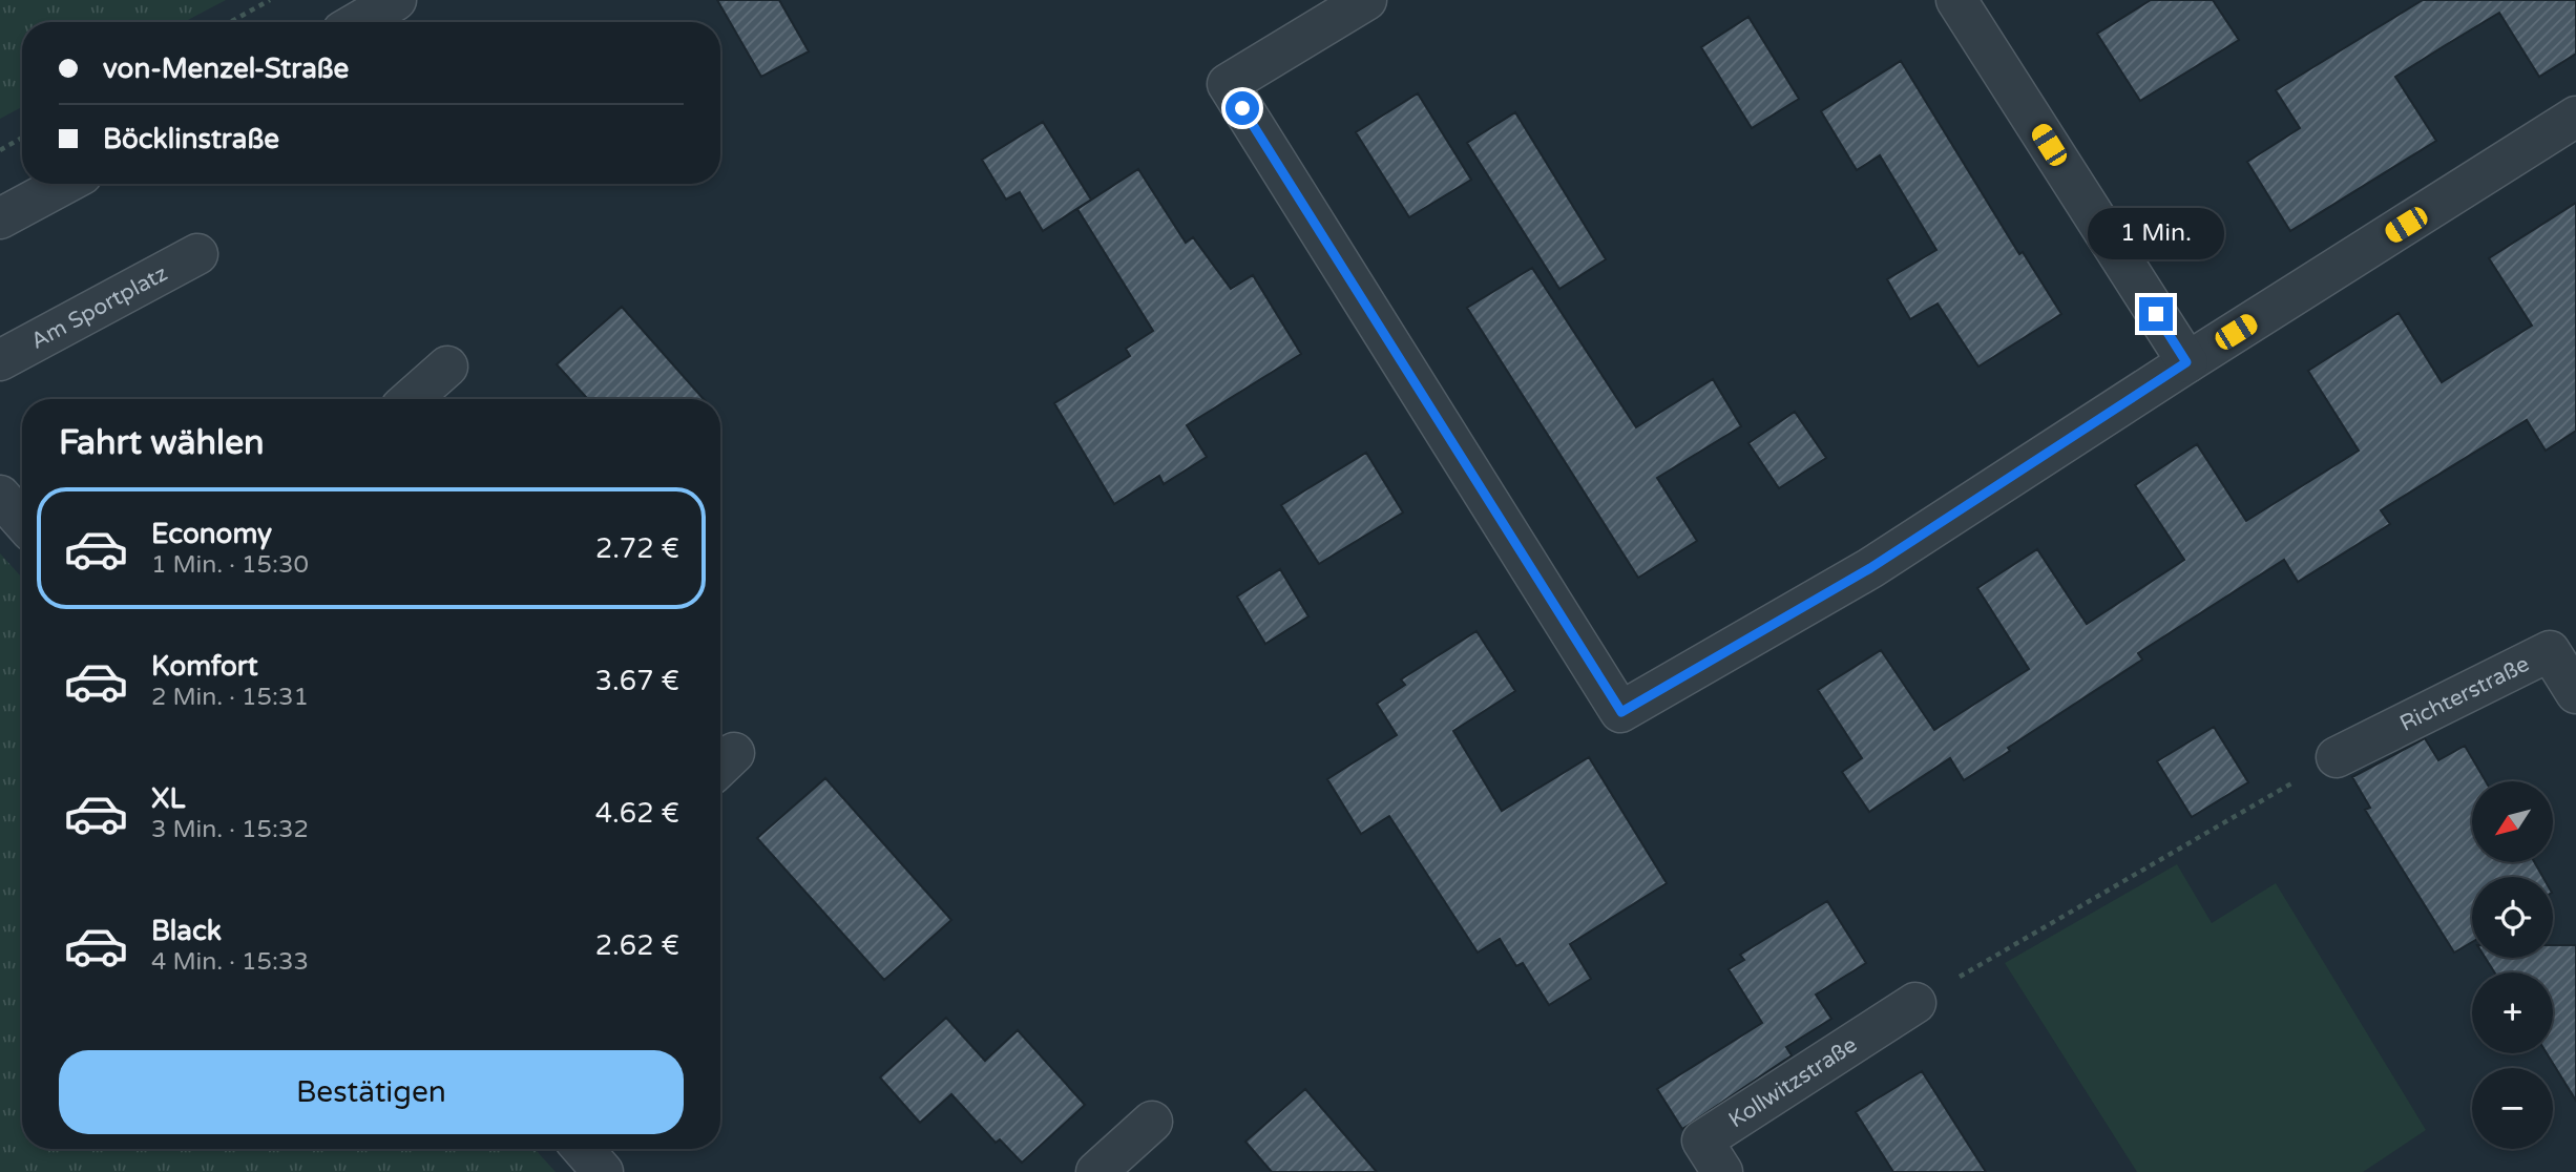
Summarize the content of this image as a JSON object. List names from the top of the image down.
{
  "streets": {
    "street": ["Am Sportplatz", "Richterstraße", "Kollwitzstraße"]
  },
  "north": "bottom left",
  "page": {
    "banner": ["von-Menzel-Straße", "Böcklinstraße"],
    "bubble": "1 Min.",
    "heading": "Fahrt wählen",
    "list": [
      {
        "name": "Economy",
        "note": "1 Min. · 15:30",
        "value": "2.72 €"
      },
      {
        "name": "Komfort",
        "note": "2 Min. · 15:31",
        "value": "3.67 €"
      },
      {
        "name": "XL",
        "note": "3 Min. · 15:32",
        "value": "4.62 €"
      },
      {
        "name": "Black",
        "note": "4 Min. · 15:33",
        "value": "2.62 €"
      }
    ],
    "map_buttons": ["+", "−"],
    "buttons": "Bestätigen"
  }
}
